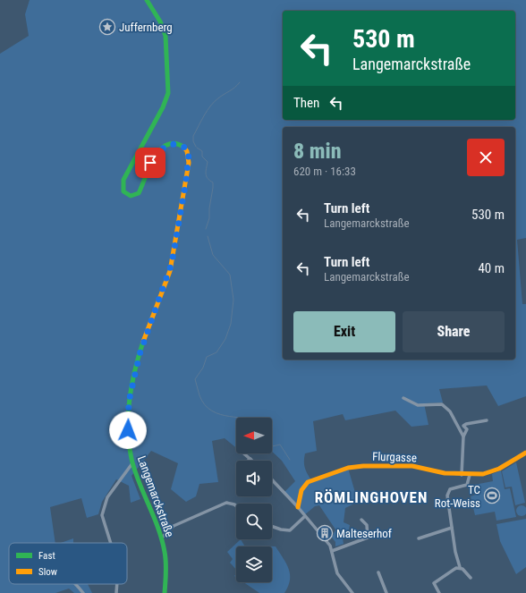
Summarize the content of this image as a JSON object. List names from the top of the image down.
{
  "streets": {
    "main road": ["Flurgasse", "Langemarckstraße"]
  },
  "districts": ["RÖMLINGHOVEN"],
  "places": {
    "place": ["Juffernberg"],
    "sports": ["TC Rot-Weiss"],
    "building": ["Malteserhof"]
  },
  "legend": ["Fast", "Slow"],
  "north": "left",
  "page": {
    "turn": ["530 m", "Langemarckstraße"],
    "then": "Then",
    "heading": ["8 min", "620 m · 16:33"],
    "list": [
      {
        "name": "Turn left",
        "note": "Langemarckstraße",
        "value": "530 m"
      },
      {
        "name": "Turn left",
        "note": "Langemarckstraße",
        "value": "40 m"
      }
    ],
    "buttons": ["Exit", "Share"]
  }
}
